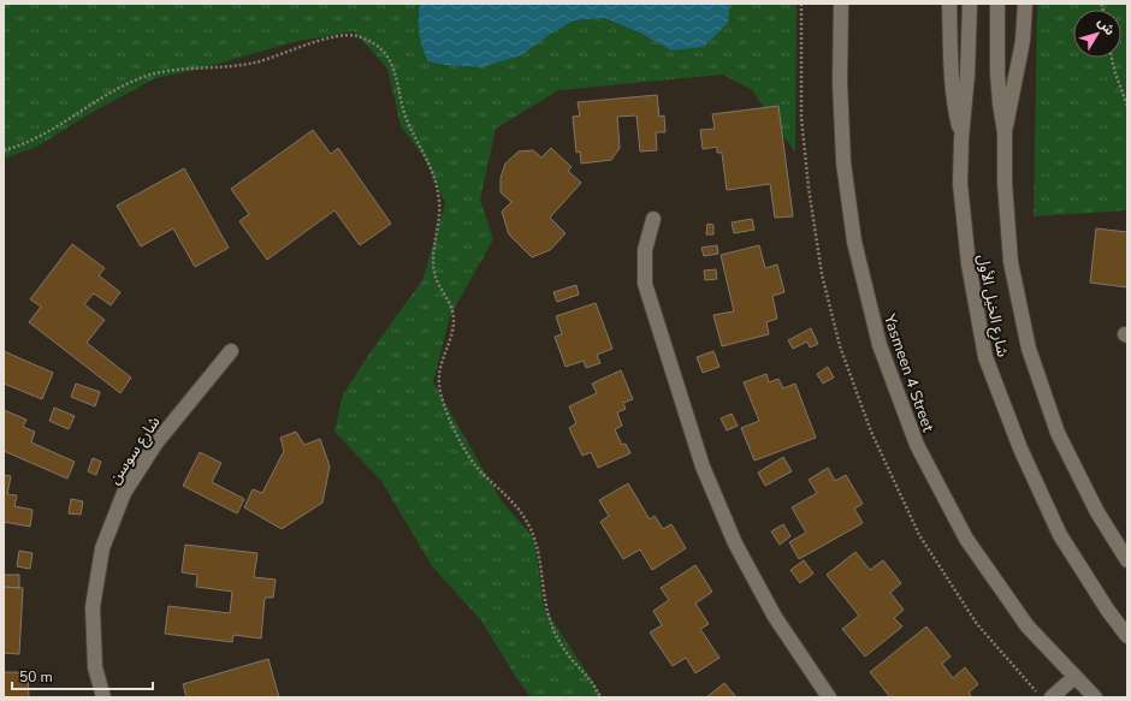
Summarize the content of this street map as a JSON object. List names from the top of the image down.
{
  "streets": {
    "street": ["شارع الخيل الأول", "Yasmeen 4 Street", "شارع سوسن"]
  },
  "scale_bar": "50 m",
  "north": "top right"
}
